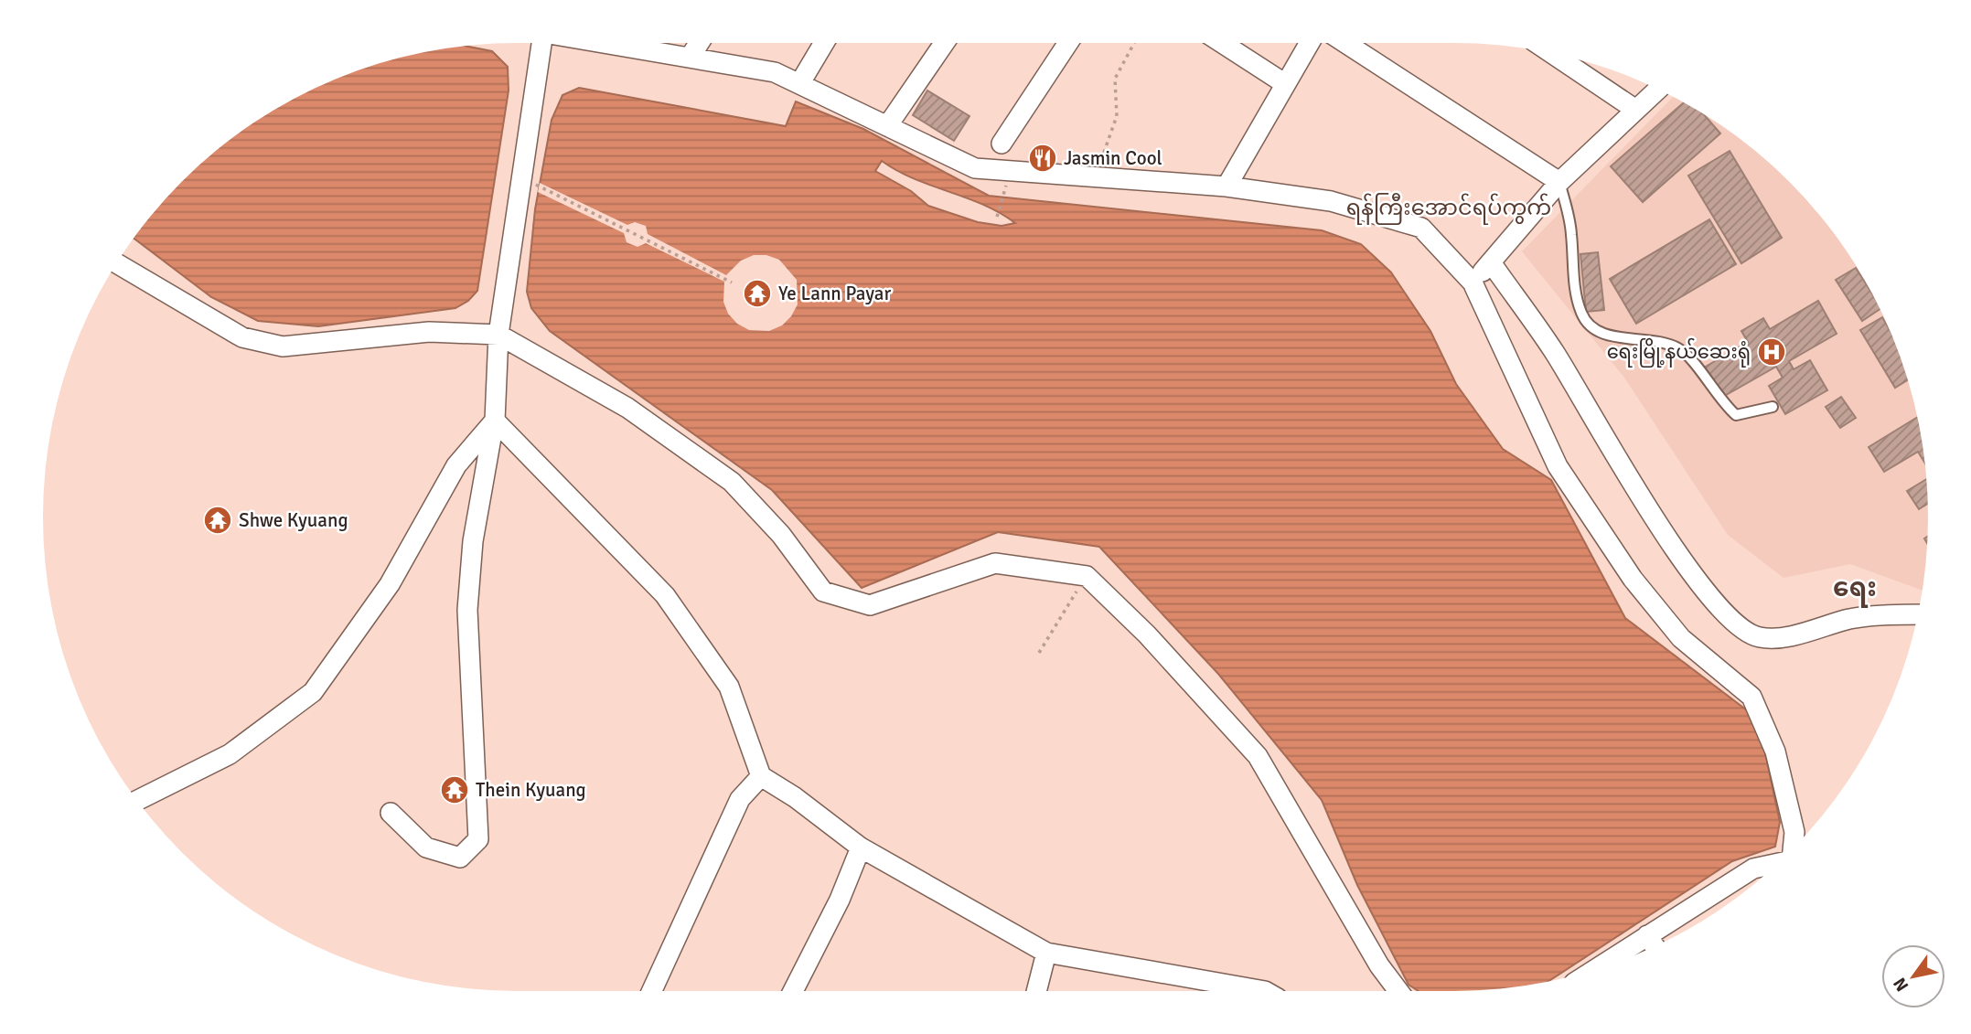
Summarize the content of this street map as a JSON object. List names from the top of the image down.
{
  "districts": ["ရန်ကြီးအောင်ရပ်ကွက်", "ရေး"],
  "places": {
    "restaurant": ["Jasmin Cool"],
    "temple": ["Ye Lann Payar", "Shwe Kyuang", "Thein Kyuang"],
    "hospital": ["ရေးမြို့နယ်ဆေးရုံ"]
  },
  "north": "bottom left"
}
